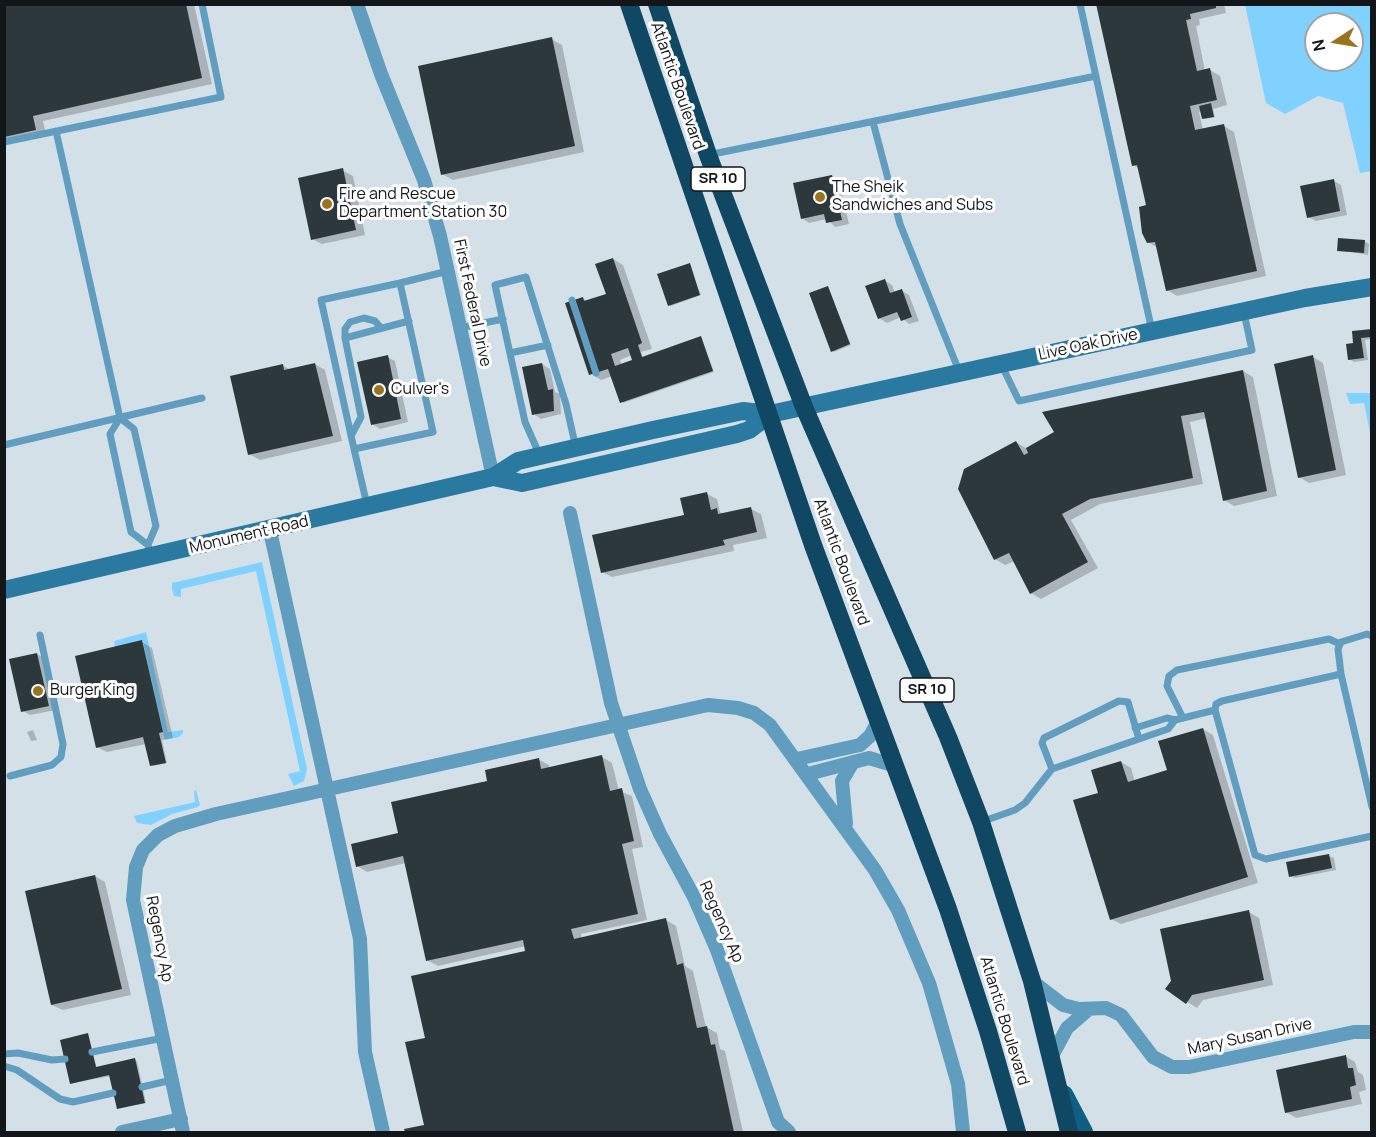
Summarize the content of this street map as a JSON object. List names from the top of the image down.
{
  "streets": {
    "highway": ["Atlantic Boulevard", "SR 10"],
    "main road": ["Live Oak Drive", "Monument Road"],
    "street": ["First Federal Drive", "Regency Ap", "Mary Susan Drive"]
  },
  "crossings": [
    ["Atlantic Boulevard", "Live Oak Drive"],
    ["Atlantic Boulevard", "Monument Road"],
    ["Atlantic Boulevard", "Mary Susan Drive"],
    ["First Federal Drive", "Monument Road"],
    ["Live Oak Drive", "Monument Road"]
  ],
  "places": [
    "The Sheik Sandwiches and Subs",
    "Fire and Rescue Department Station 30",
    "Culver's",
    "Burger King"
  ],
  "north": "left"
}
